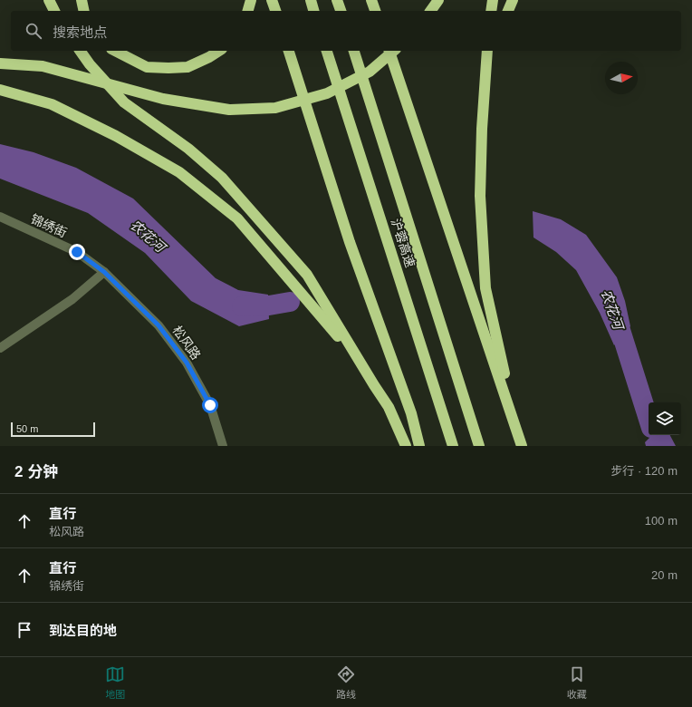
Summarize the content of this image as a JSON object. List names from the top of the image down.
{
  "streets": {
    "highway": ["沪蓉高速"],
    "street": ["锦绣街", "松风路"]
  },
  "crossings": [
    ["锦绣街", "松风路"]
  ],
  "water": ["农花河"],
  "scale_bar": "50 m",
  "north": "right",
  "page": {
    "search": "搜索地点",
    "scale": "50 m",
    "heading": ["2 分钟", "步行 · 120 m"],
    "list": [
      ["直行", "松风路", "100 m"],
      ["直行", "锦绣街", "20 m"],
      "到达目的地"
    ],
    "nav": ["地图", "路线", "收藏"]
  }
}
